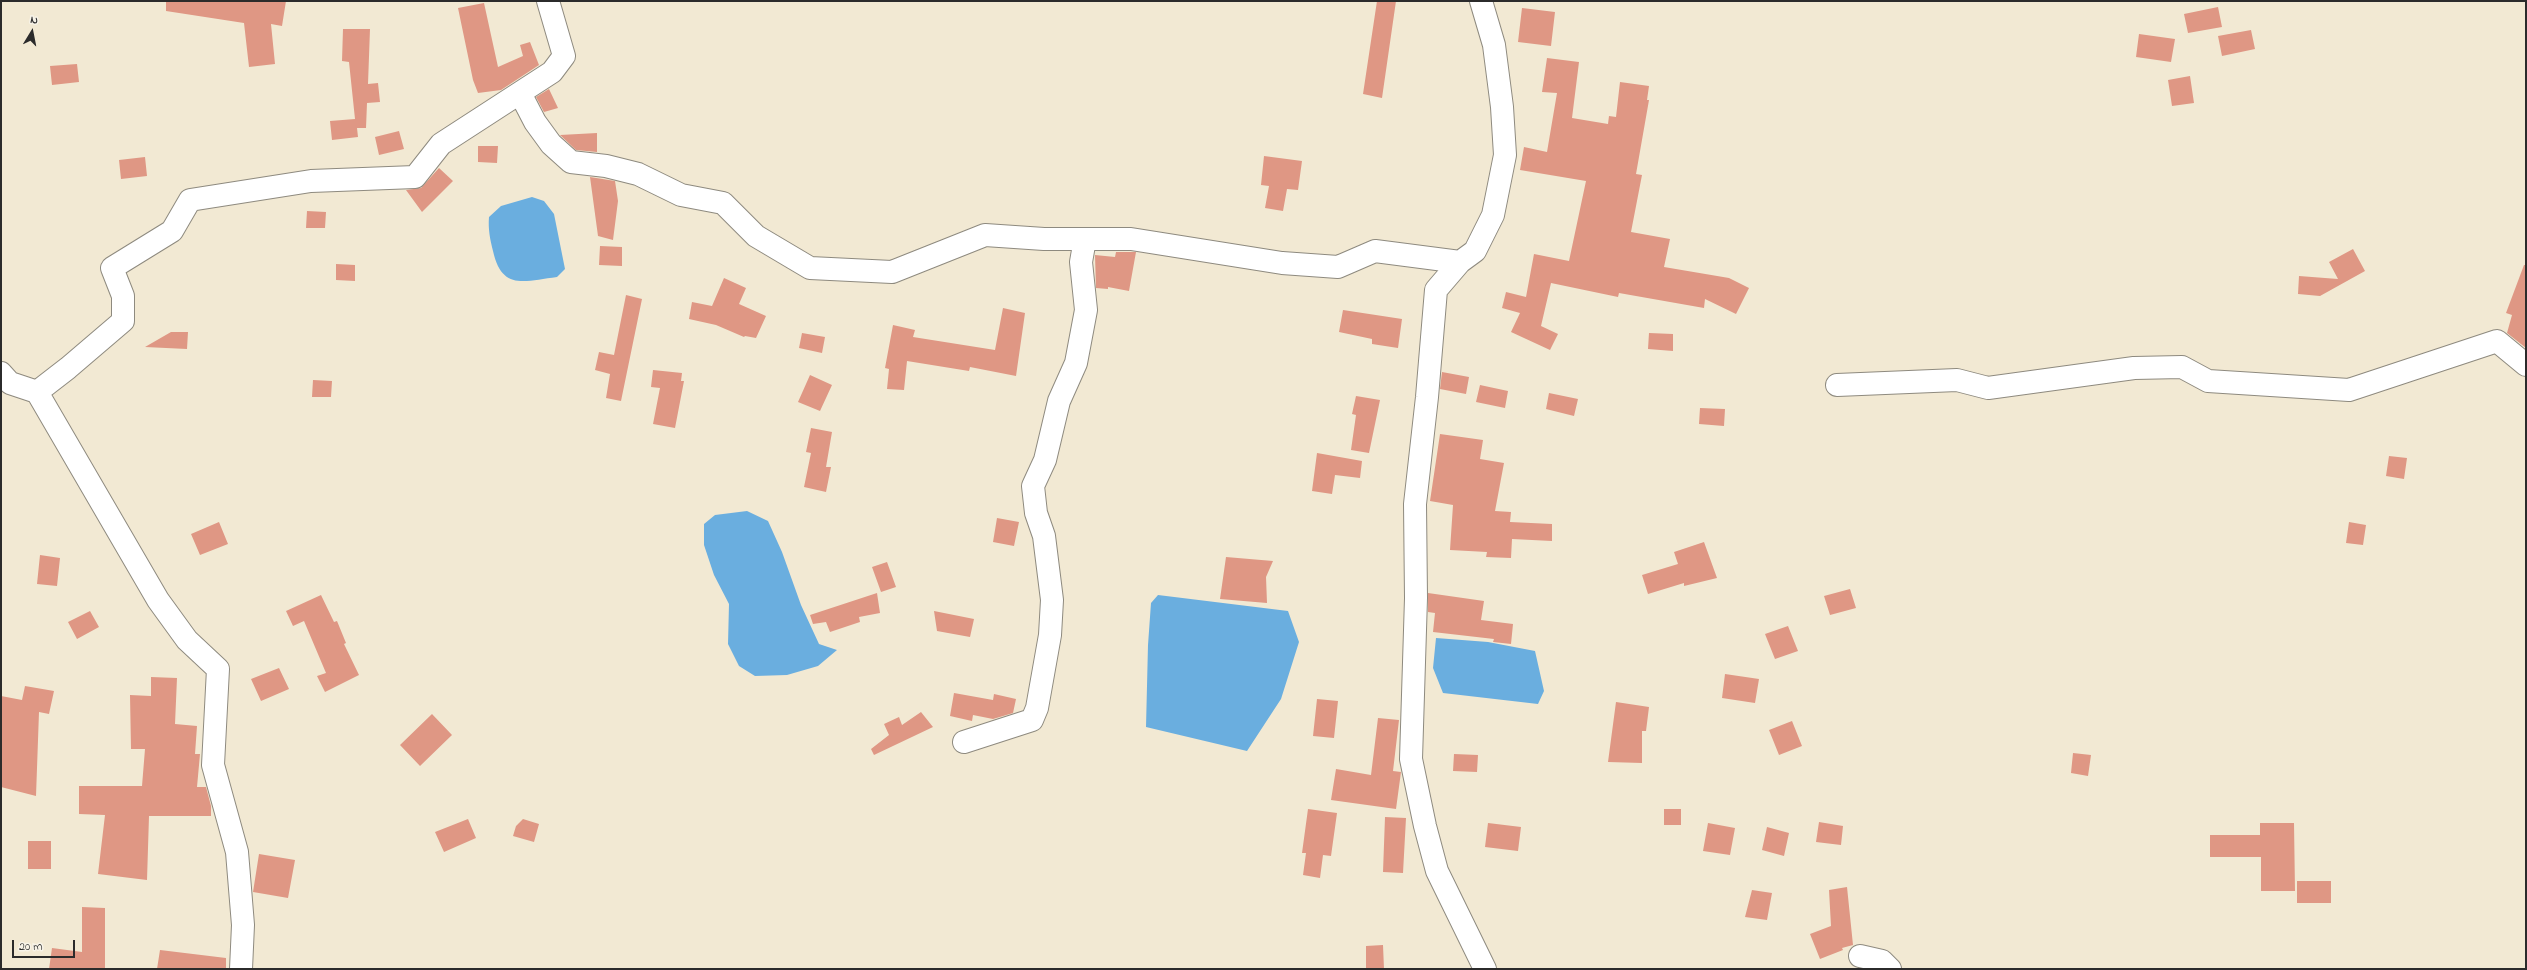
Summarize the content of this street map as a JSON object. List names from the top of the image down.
{
  "scale_bar": "20 m",
  "north": "top"
}
